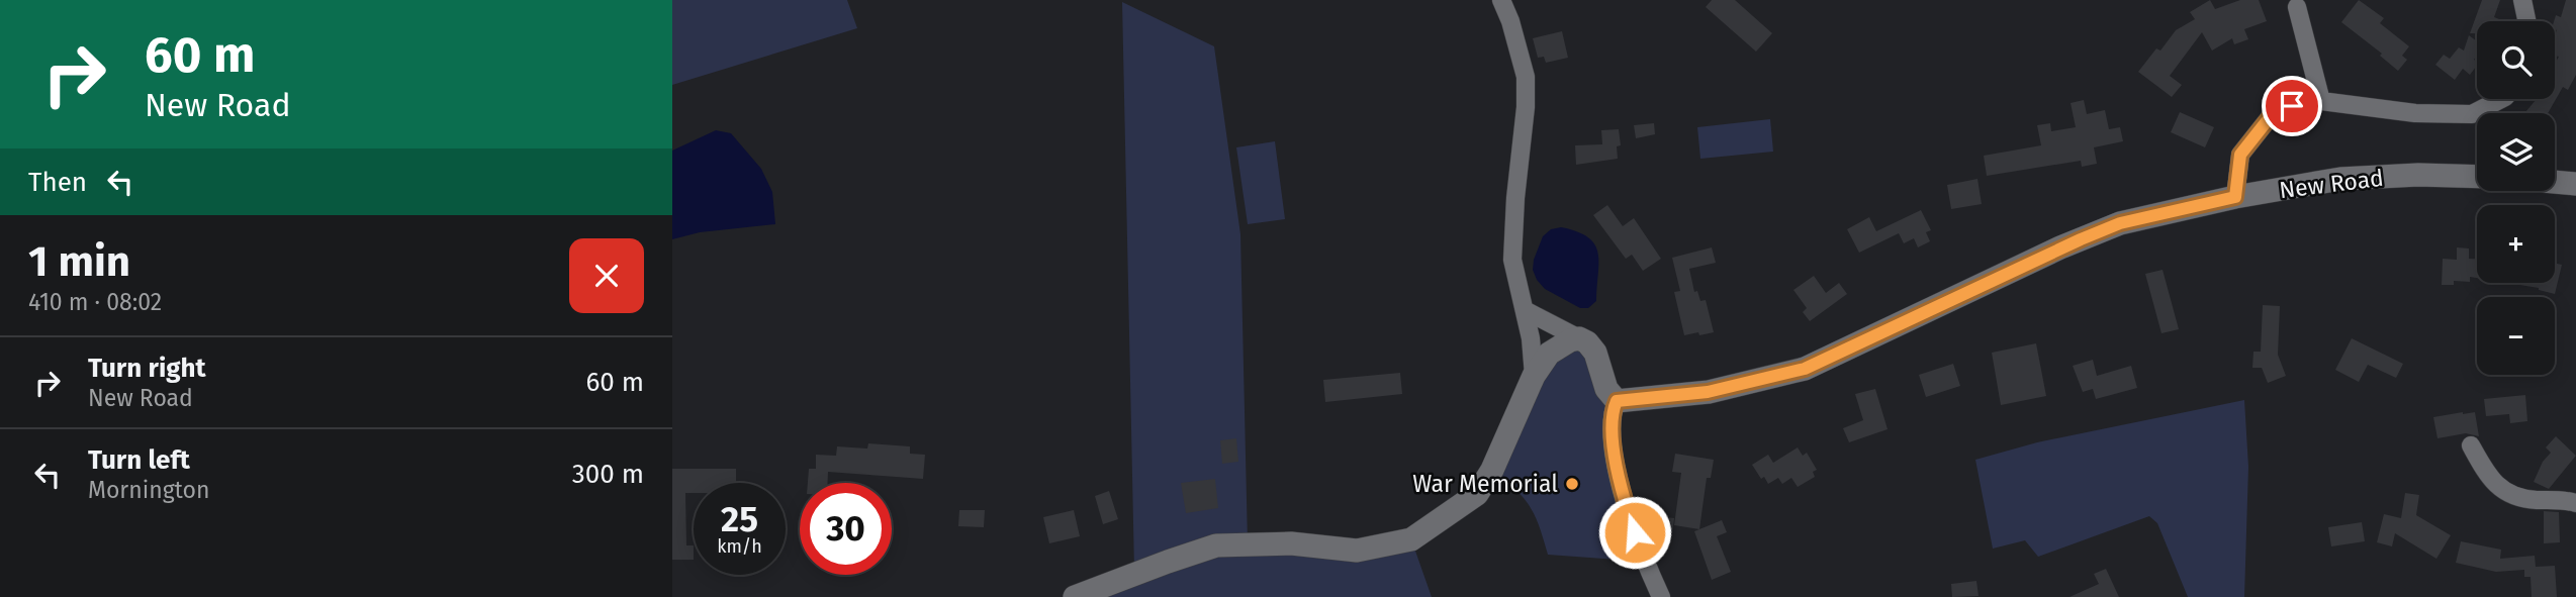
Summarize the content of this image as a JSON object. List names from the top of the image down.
{
  "streets": {
    "street": ["New Road"]
  },
  "places": ["War Memorial"],
  "page": {
    "turn": ["60 m", "New Road"],
    "map_buttons": ["+", "−"],
    "then": "Then",
    "heading": ["1 min", "410 m · 08:02"],
    "list": [
      {
        "name": "Turn right",
        "note": "New Road",
        "value": "60 m"
      },
      {
        "name": "Turn left",
        "note": "Mornington",
        "value": "300 m"
      }
    ],
    "speed": "25 km/h",
    "limit": "30"
  }
}
